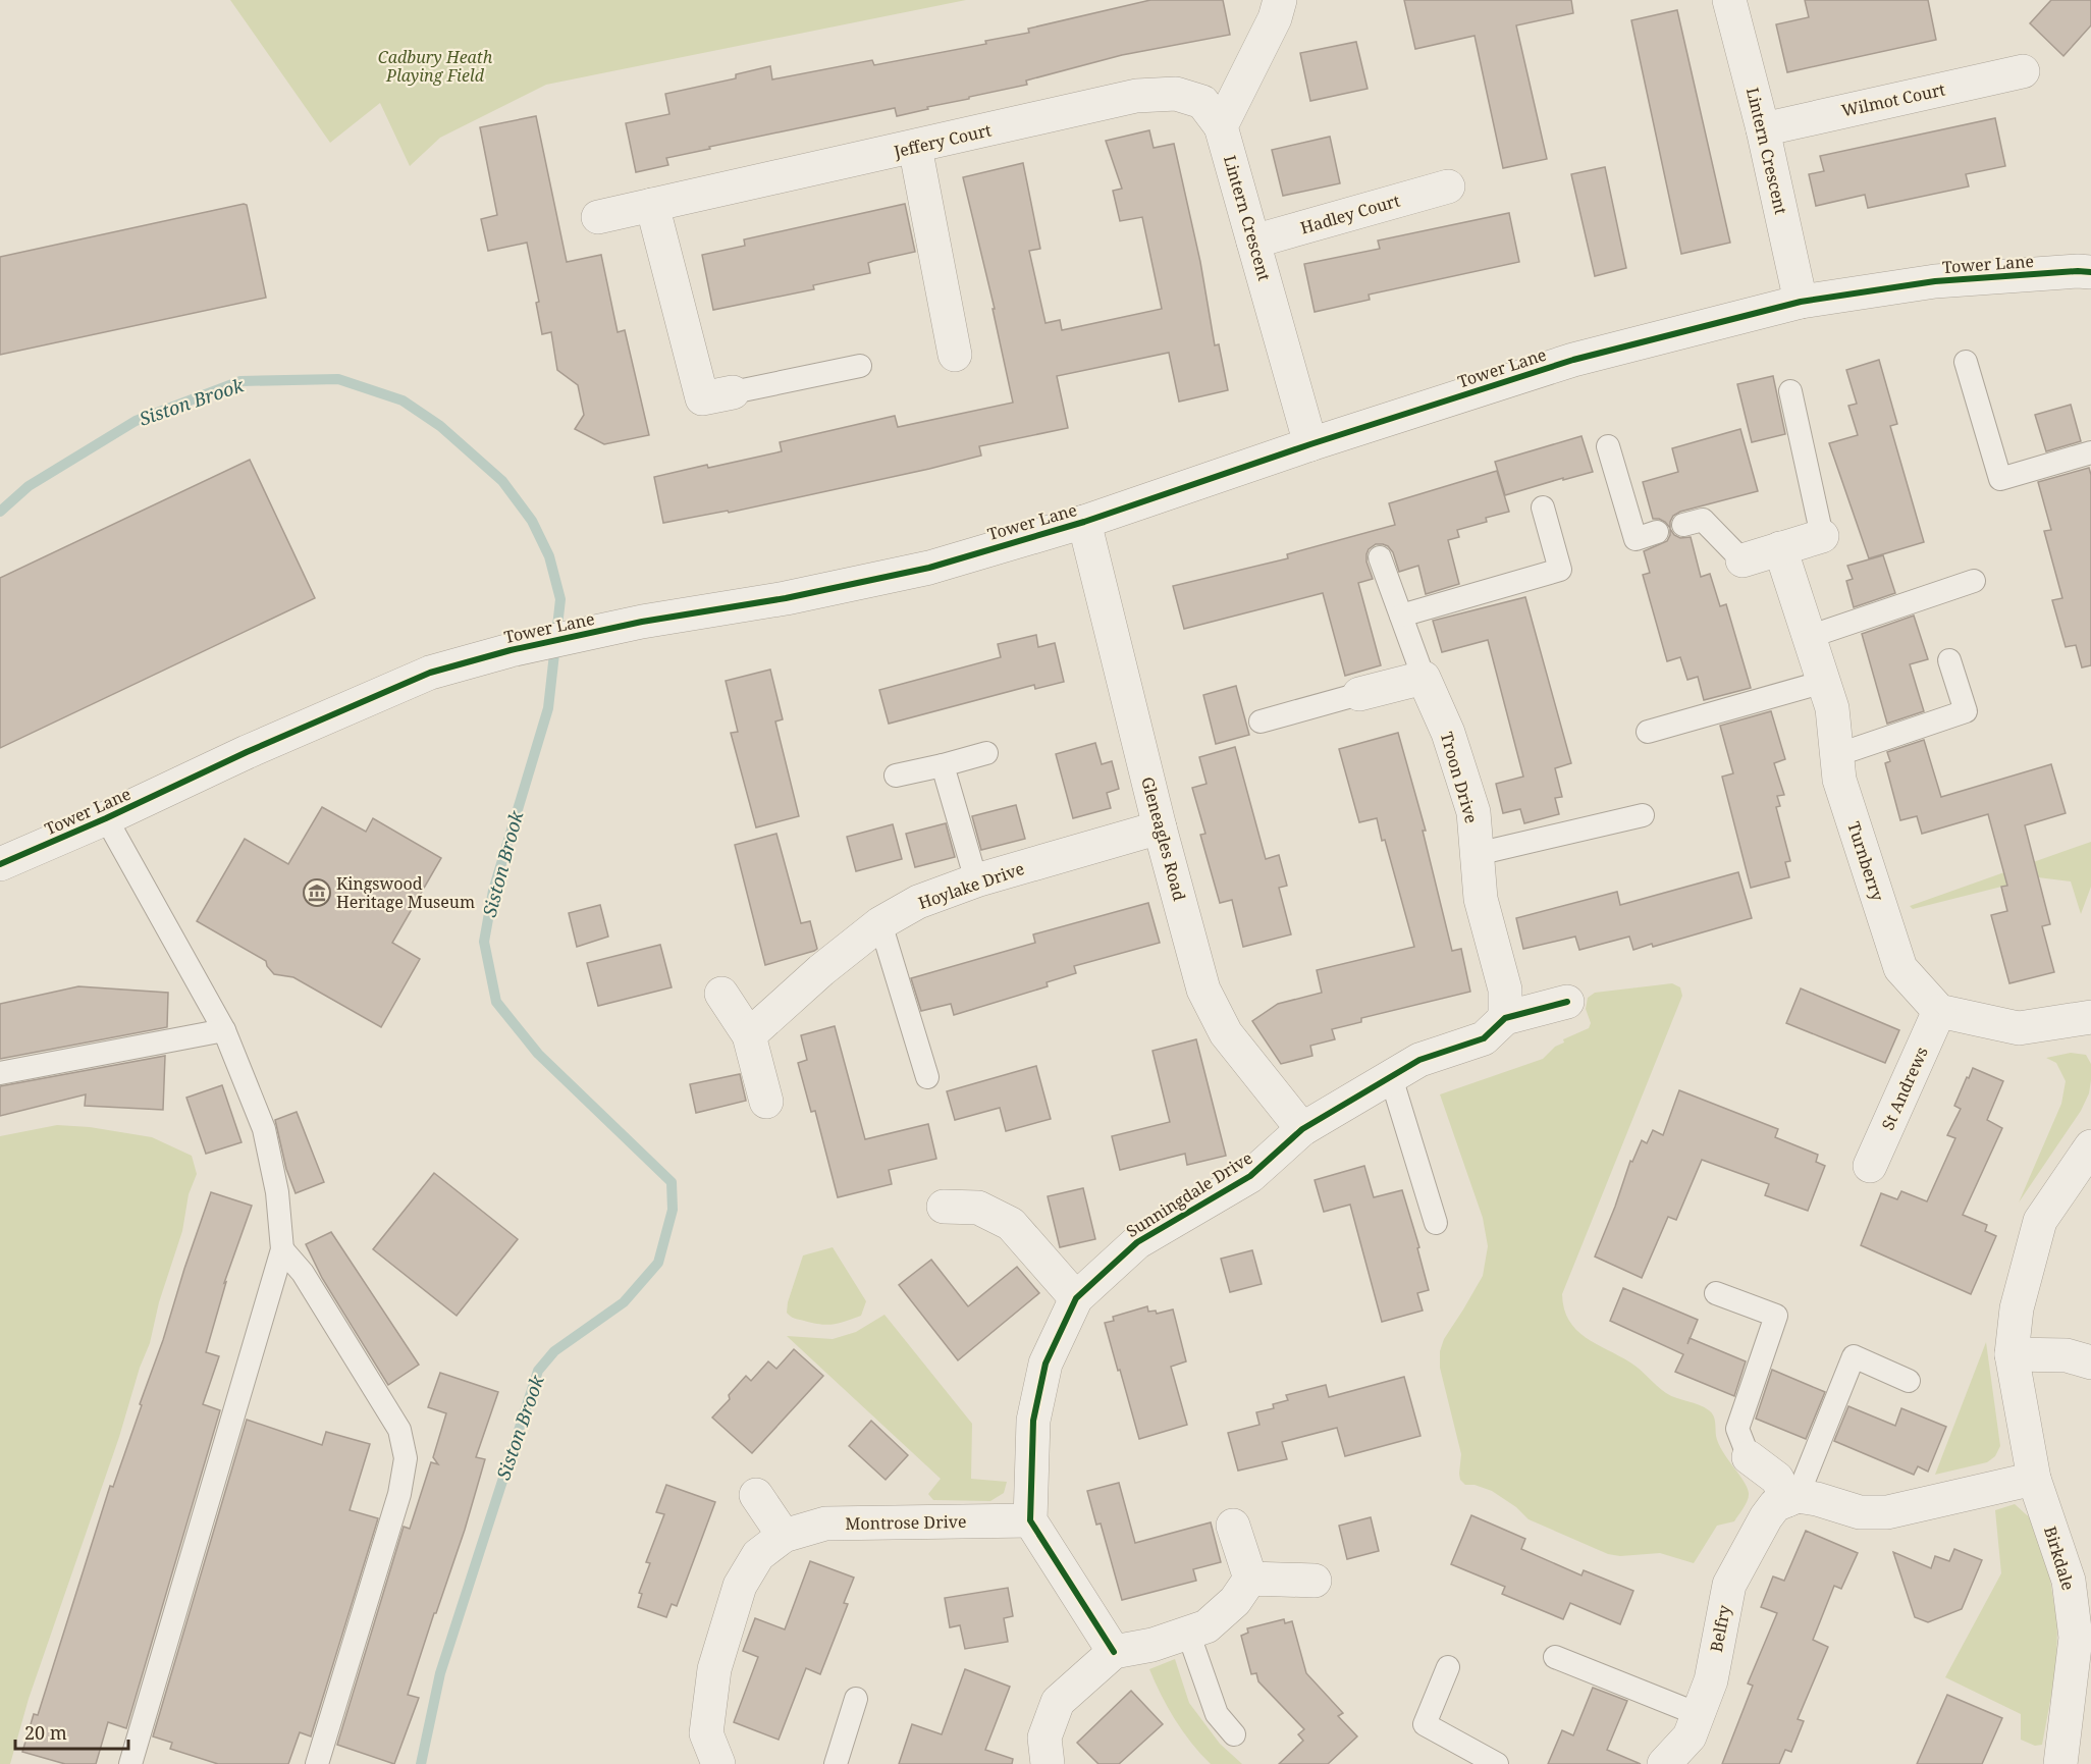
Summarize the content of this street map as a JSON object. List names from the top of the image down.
{
  "streets": {
    "street": [
      "Wilmot Court",
      "Jeffery Court",
      "Lintern Crescent",
      "Hadley Court",
      "Tower Lane",
      "Troon Drive",
      "Gleneagles Road",
      "Turnberry",
      "Hoylake Drive",
      "St Andrews",
      "Sunningdale Drive",
      "Montrose Drive",
      "Birkdale",
      "Belfry"
    ]
  },
  "crossings": [
    ["Wilmot Court", "Lintern Crescent"],
    ["Jeffery Court", "Lintern Crescent"],
    ["Lintern Crescent", "Hadley Court"],
    ["Lintern Crescent", "Tower Lane"],
    ["Tower Lane", "Gleneagles Road"],
    ["Troon Drive", "Sunningdale Drive"],
    ["Gleneagles Road", "Hoylake Drive"],
    ["Gleneagles Road", "Sunningdale Drive"],
    ["Turnberry", "St Andrews"],
    ["Sunningdale Drive", "Montrose Drive"]
  ],
  "water": ["Siston Brook"],
  "parks": ["Cadbury Heath Playing Field"],
  "places": {
    "museum": ["Kingswood Heritage Museum"]
  },
  "scale_bar": "20 m"
}
